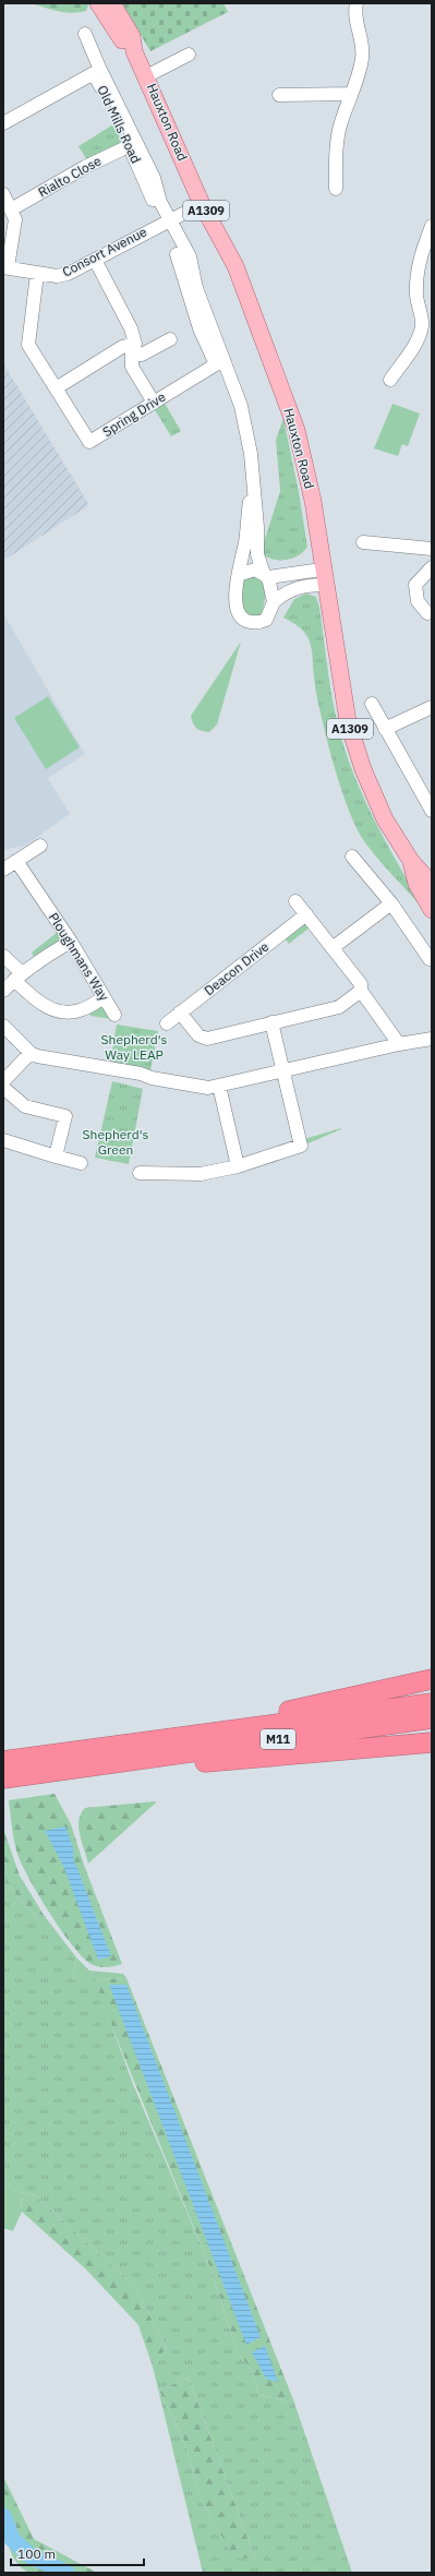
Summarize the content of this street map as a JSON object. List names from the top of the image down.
{
  "streets": {
    "highway": ["M11"],
    "main road": ["Hauxton Road", "A1309"],
    "street": [
      "Old Mills Road",
      "Rialto Close",
      "Consort Avenue",
      "Spring Drive",
      "Ploughmans Way",
      "Deacon Drive"
    ]
  },
  "crossings": [
    ["Hauxton Road", "A1309"],
    ["Hauxton Road", "Consort Avenue"],
    ["Old Mills Road", "Rialto Close"],
    ["Consort Avenue", "Spring Drive"]
  ],
  "parks": ["Shepherd's Way LEAP", "Shepherd's Green"],
  "scale_bar": "100 m"
}
